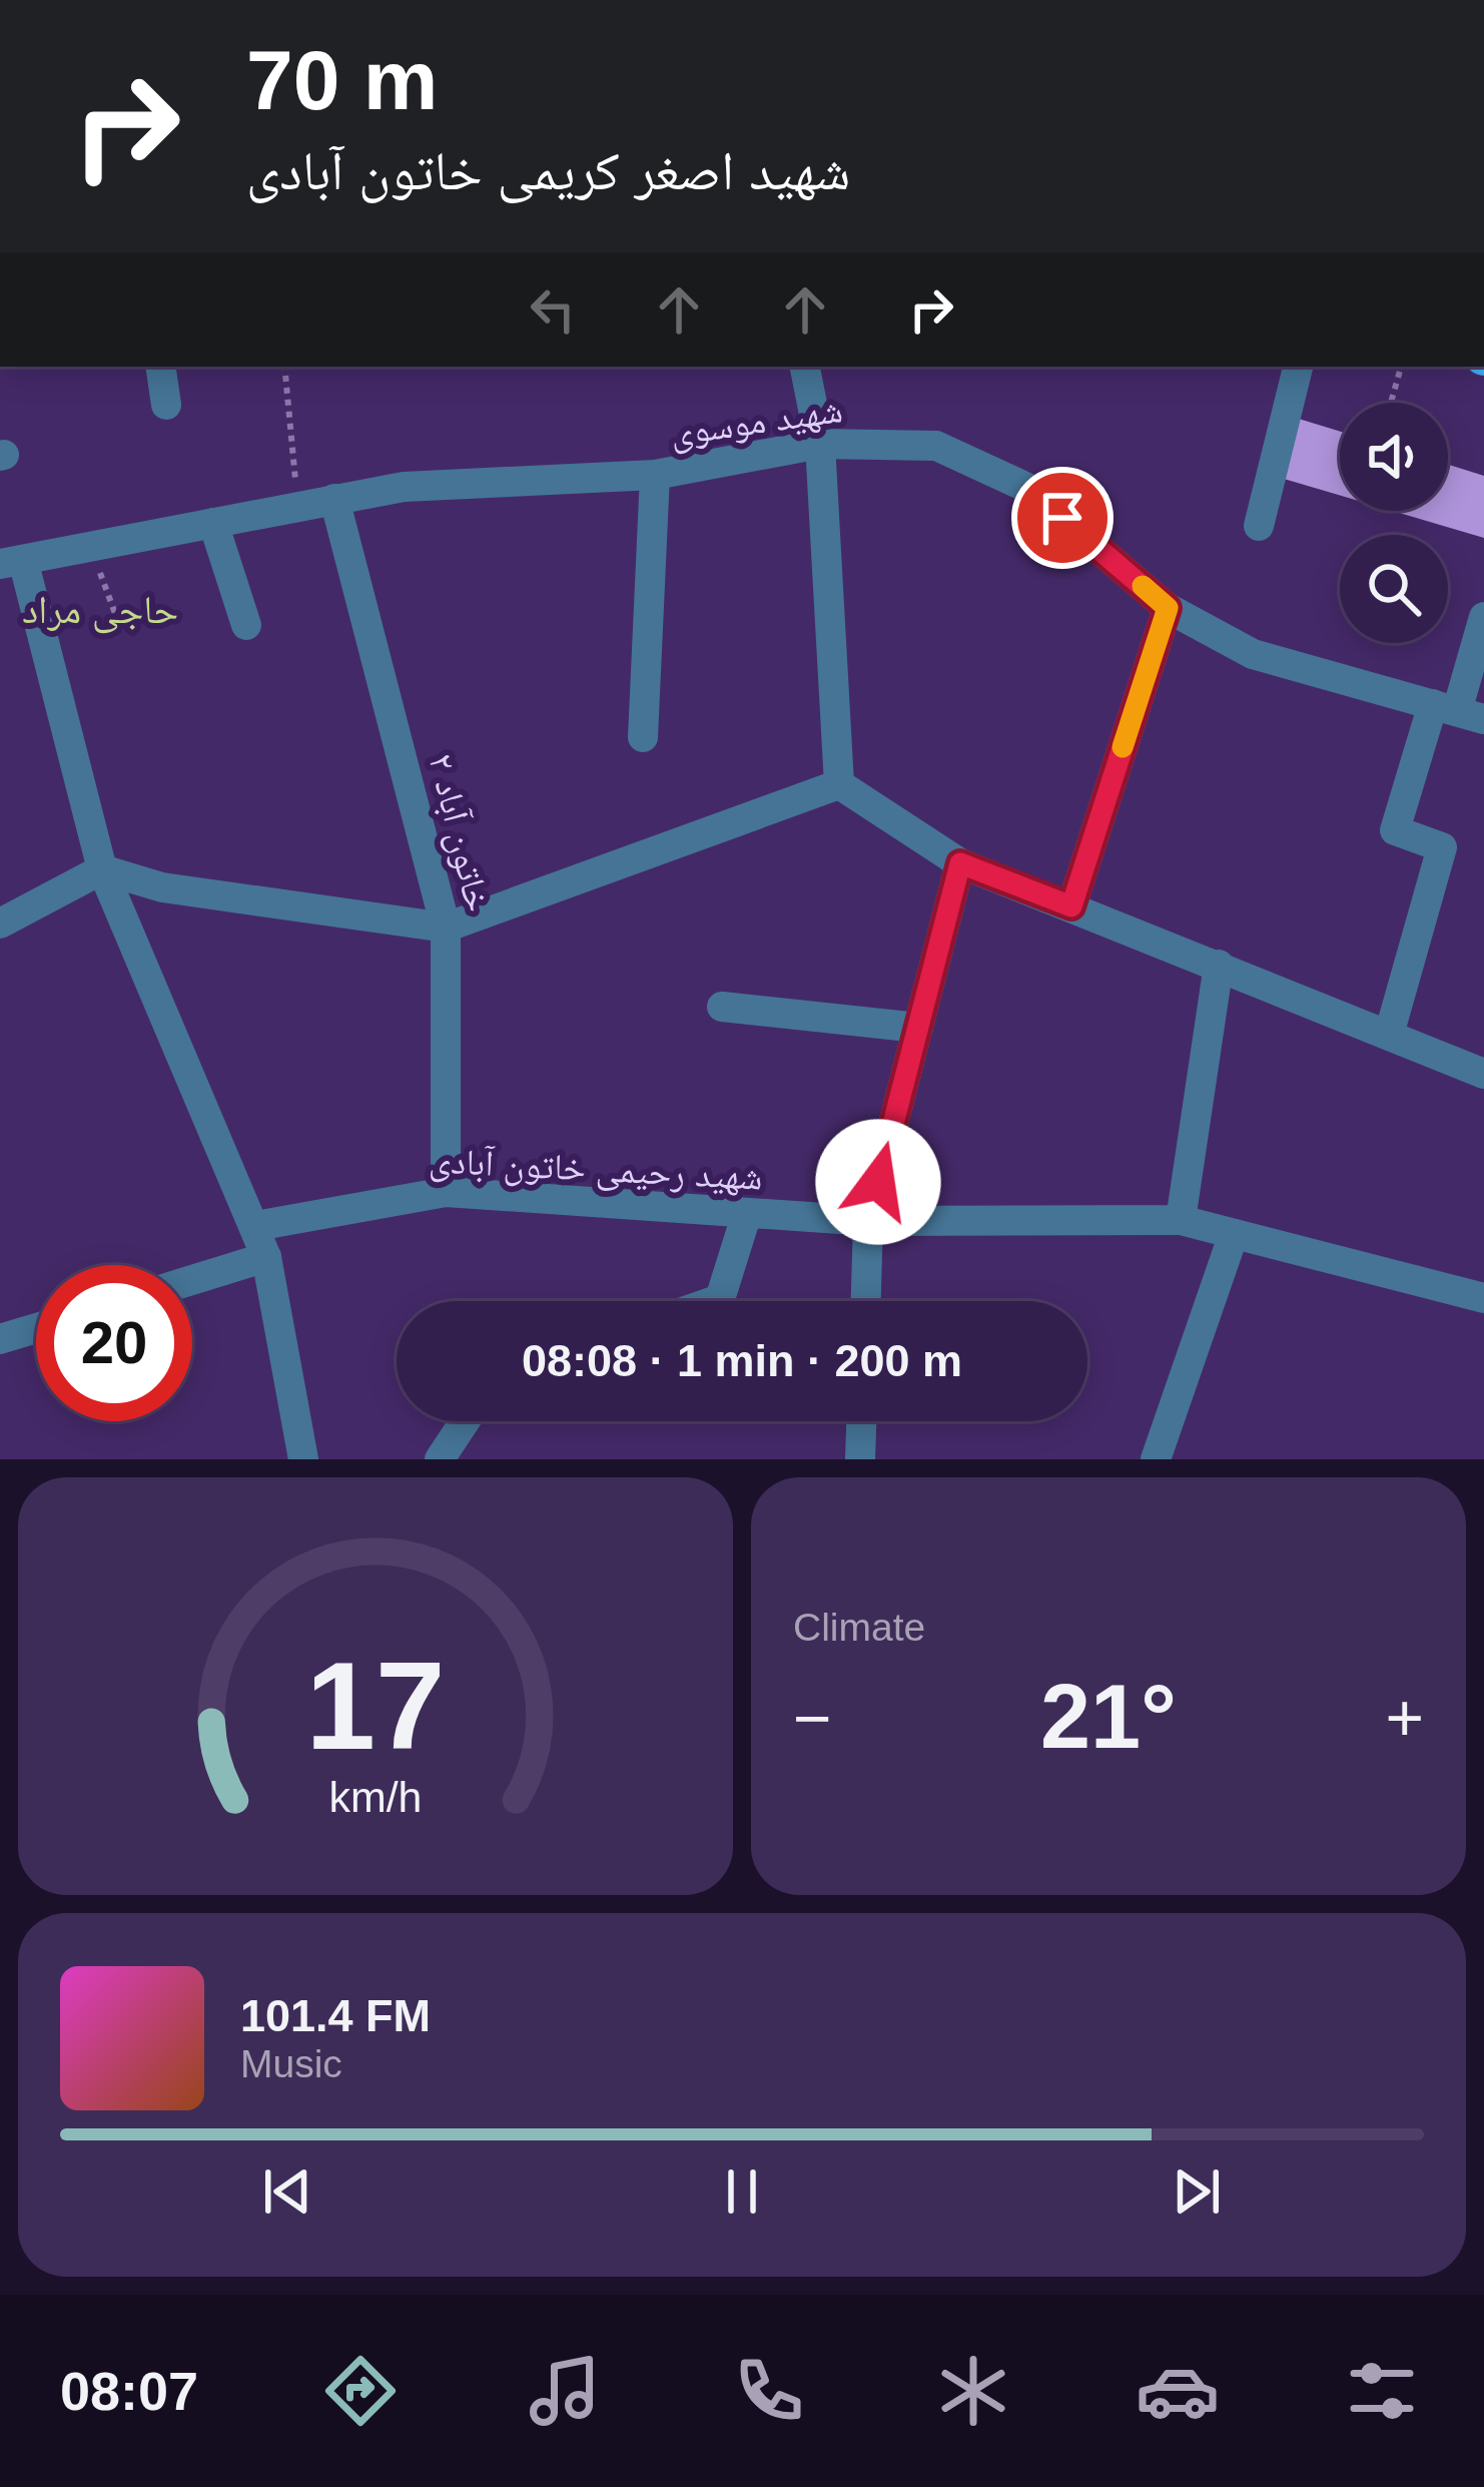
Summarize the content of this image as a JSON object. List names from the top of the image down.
{
  "streets": {
    "street": ["شهید موسوی", "خاتون آباد ۲", "شهید رحیمی خاتون آبادی"]
  },
  "crossings": [
    ["شهید موسوی", "خاتون آباد ۲"],
    ["خاتون آباد ۲", "شهید رحیمی خاتون آبادی"]
  ],
  "districts": ["حاجی مراد"],
  "page": {
    "turn": ["70 m", "شهید اصغر کریمی خاتون آبادی"],
    "limit": "20",
    "trip": "08:08 · 1 min · 200 m",
    "tile": "Climate",
    "heat": ["−", "21°", "+"],
    "song": ["101.4 FM", "Music"],
    "tabs": "08:07",
    "gauge": ["17", "km/h"]
  }
}
